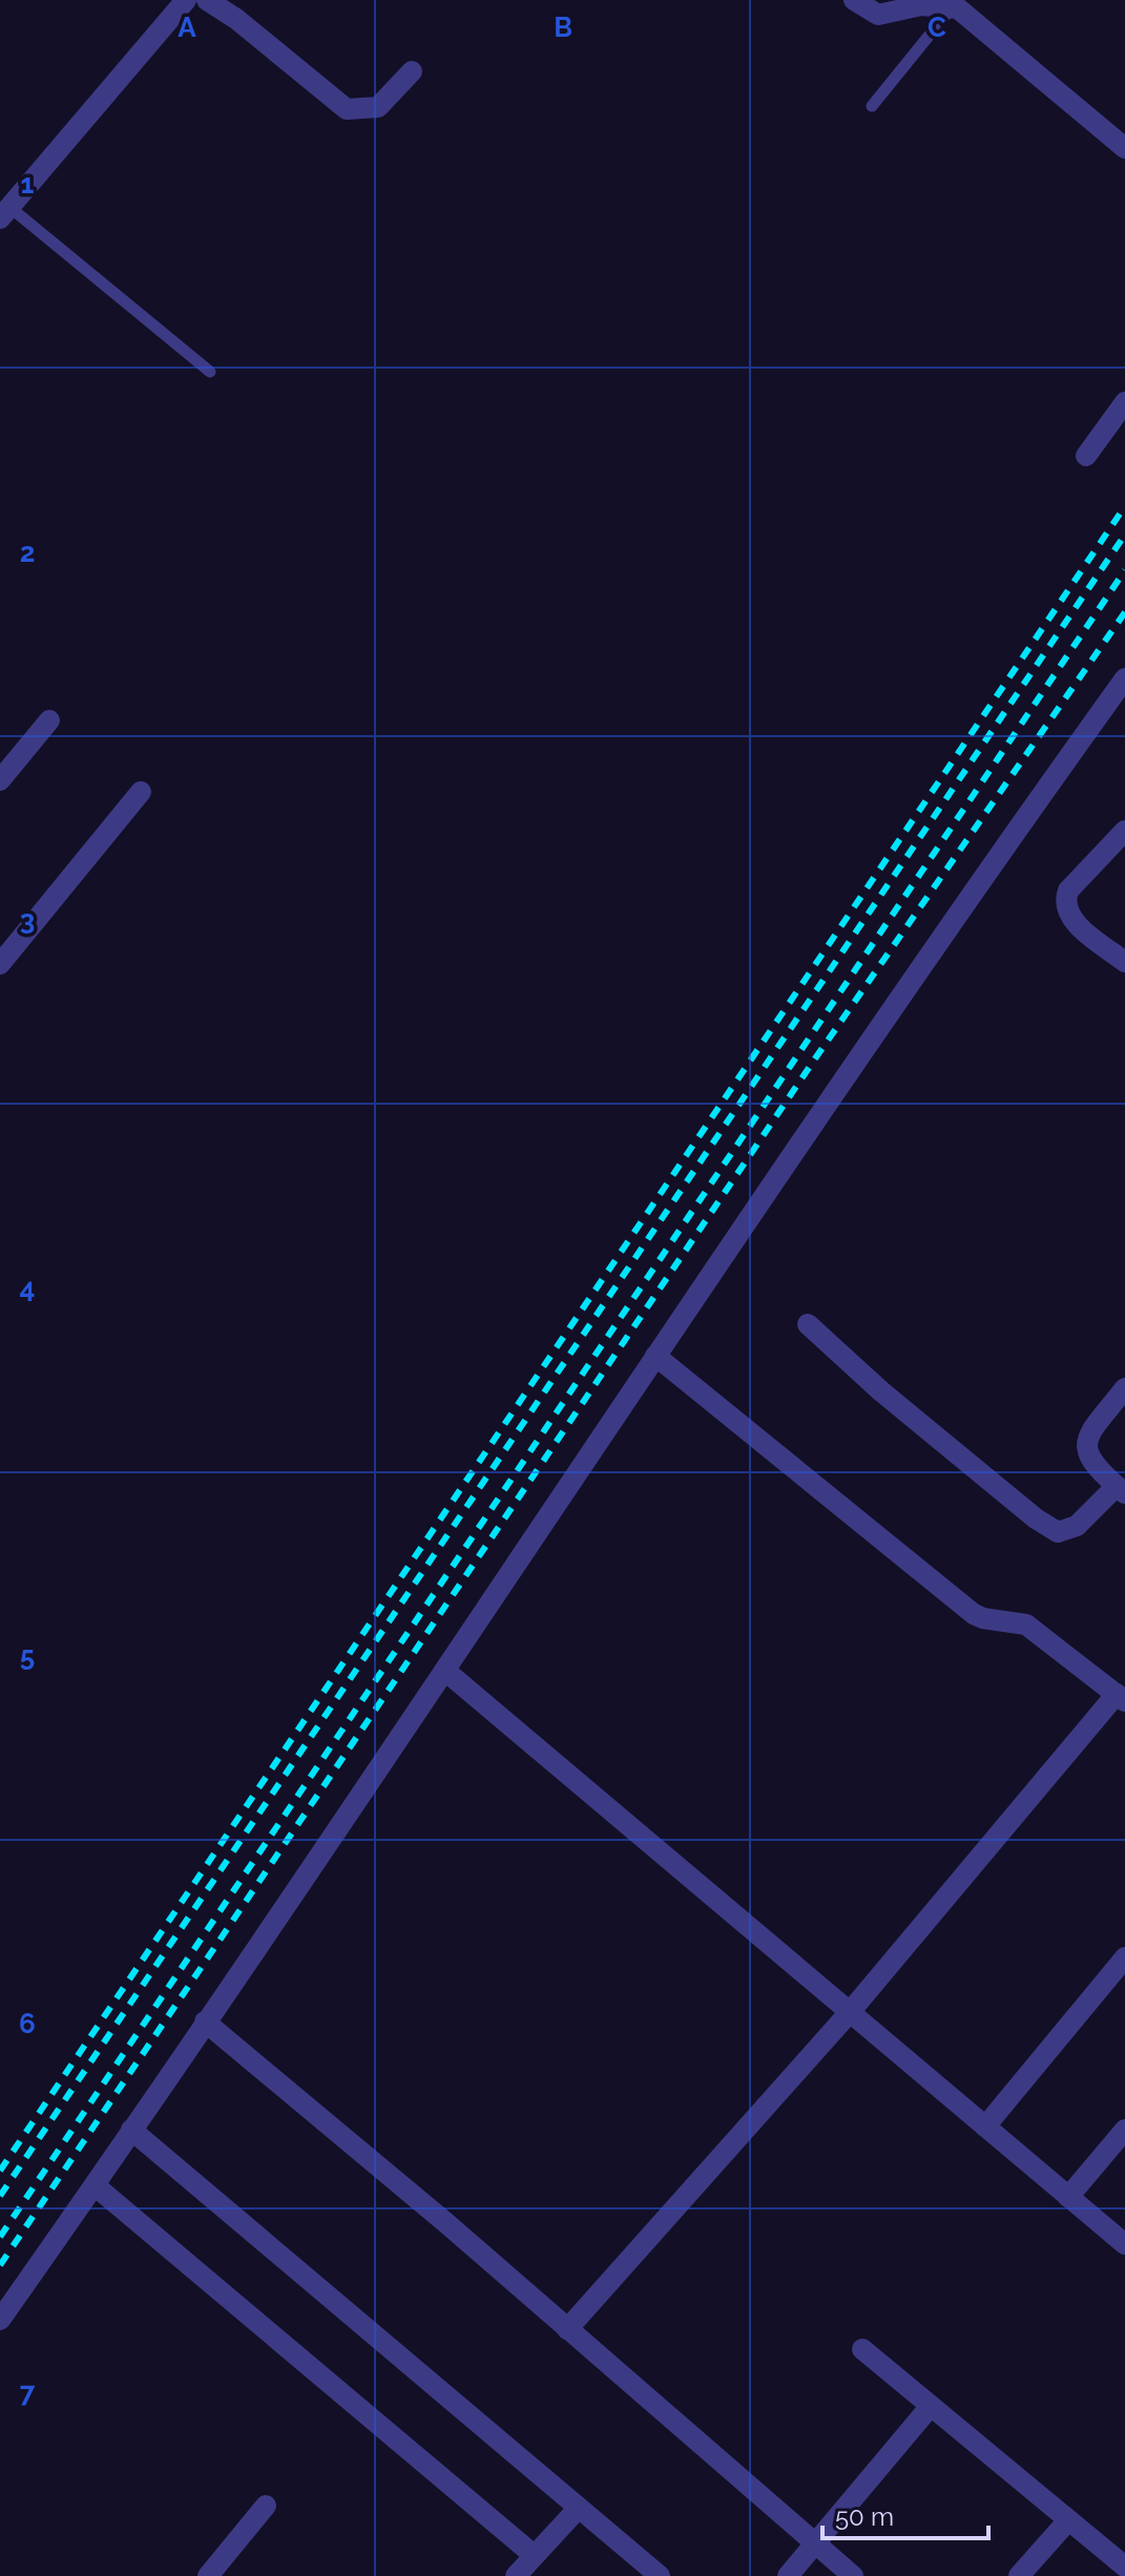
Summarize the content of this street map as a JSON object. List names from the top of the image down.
{
  "scale_bar": "50 m",
  "grid": {
    "columns": ["A", "B", "C"],
    "rows": [
      "1",
      "2",
      "3",
      "4",
      "5",
      "6",
      "7"
    ]
  }
}
